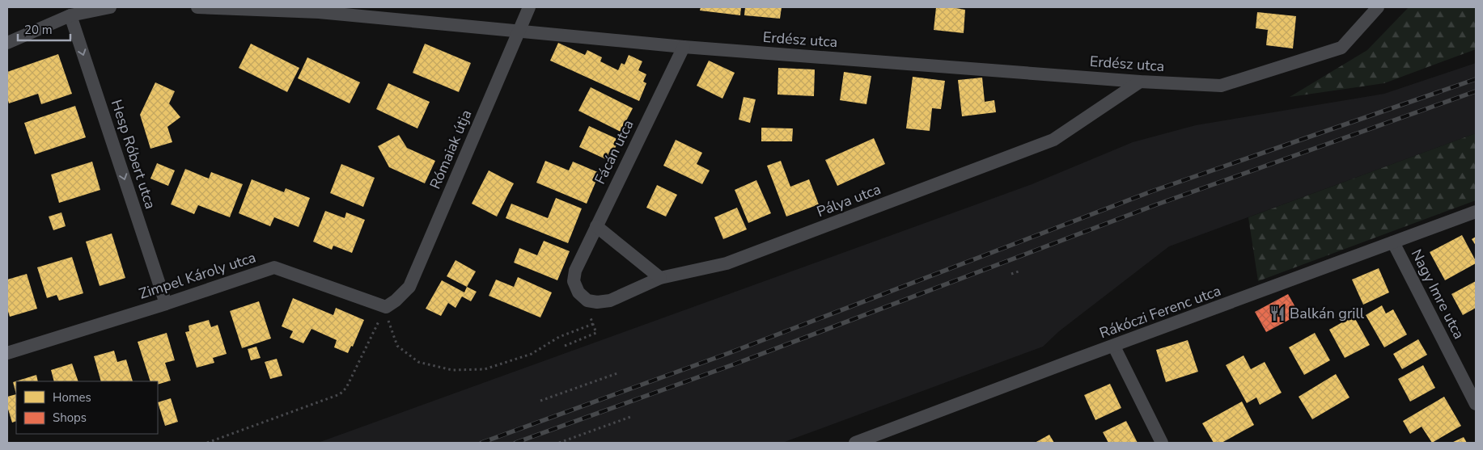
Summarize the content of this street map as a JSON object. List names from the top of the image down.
{
  "streets": {
    "street": [
      "Erdész utca",
      "Rómaiak útja",
      "Fácán utca",
      "Hesp Róbert utca",
      "Pálya utca",
      "Zimpel Károly utca",
      "Nagy Imre utca",
      "Rákóczi Ferenc utca"
    ]
  },
  "crossings": [
    ["Erdész utca", "Rómaiak útja"],
    ["Erdész utca", "Fácán utca"],
    ["Erdész utca", "Pálya utca"],
    ["Rómaiak útja", "Zimpel Károly utca"],
    ["Fácán utca", "Pálya utca"],
    ["Hesp Róbert utca", "Zimpel Károly utca"],
    ["Nagy Imre utca", "Rákóczi Ferenc utca"]
  ],
  "one_way": ["Hesp Róbert utca"],
  "places": {
    "restaurant": ["Balkán grill"]
  },
  "legend": ["Homes", "Shops"],
  "scale_bar": "20 m"
}
